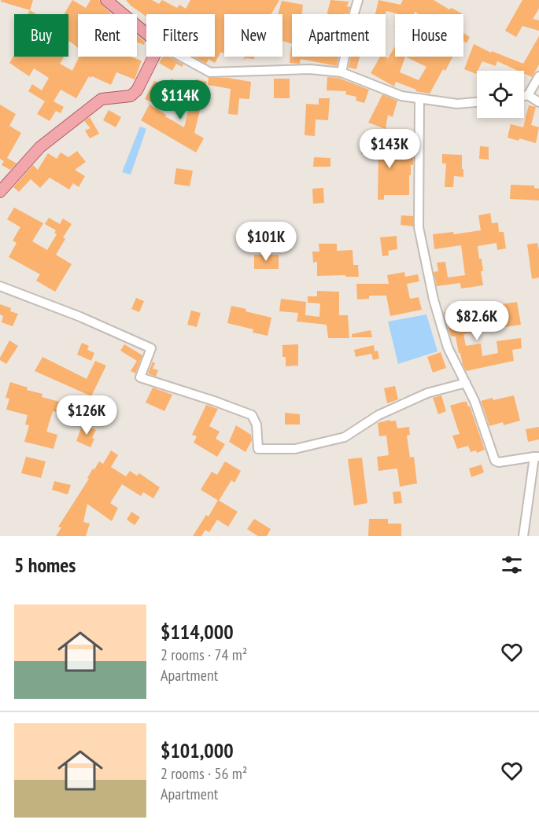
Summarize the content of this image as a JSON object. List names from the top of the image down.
{
  "page": {
    "chip": [
      "Buy",
      "Rent",
      "Filters",
      "New",
      "Apartment",
      "House"
    ],
    "price": [
      "$114K",
      "$143K",
      "$101K",
      "$82.6K",
      "$126K"
    ],
    "heading": "5 homes",
    "list": [
      {
        "name": "$114,000",
        "note": "2 rooms · 74 m² · Apartment"
      },
      {
        "name": "$101,000",
        "note": "2 rooms · 56 m² · Apartment"
      }
    ]
  }
}
